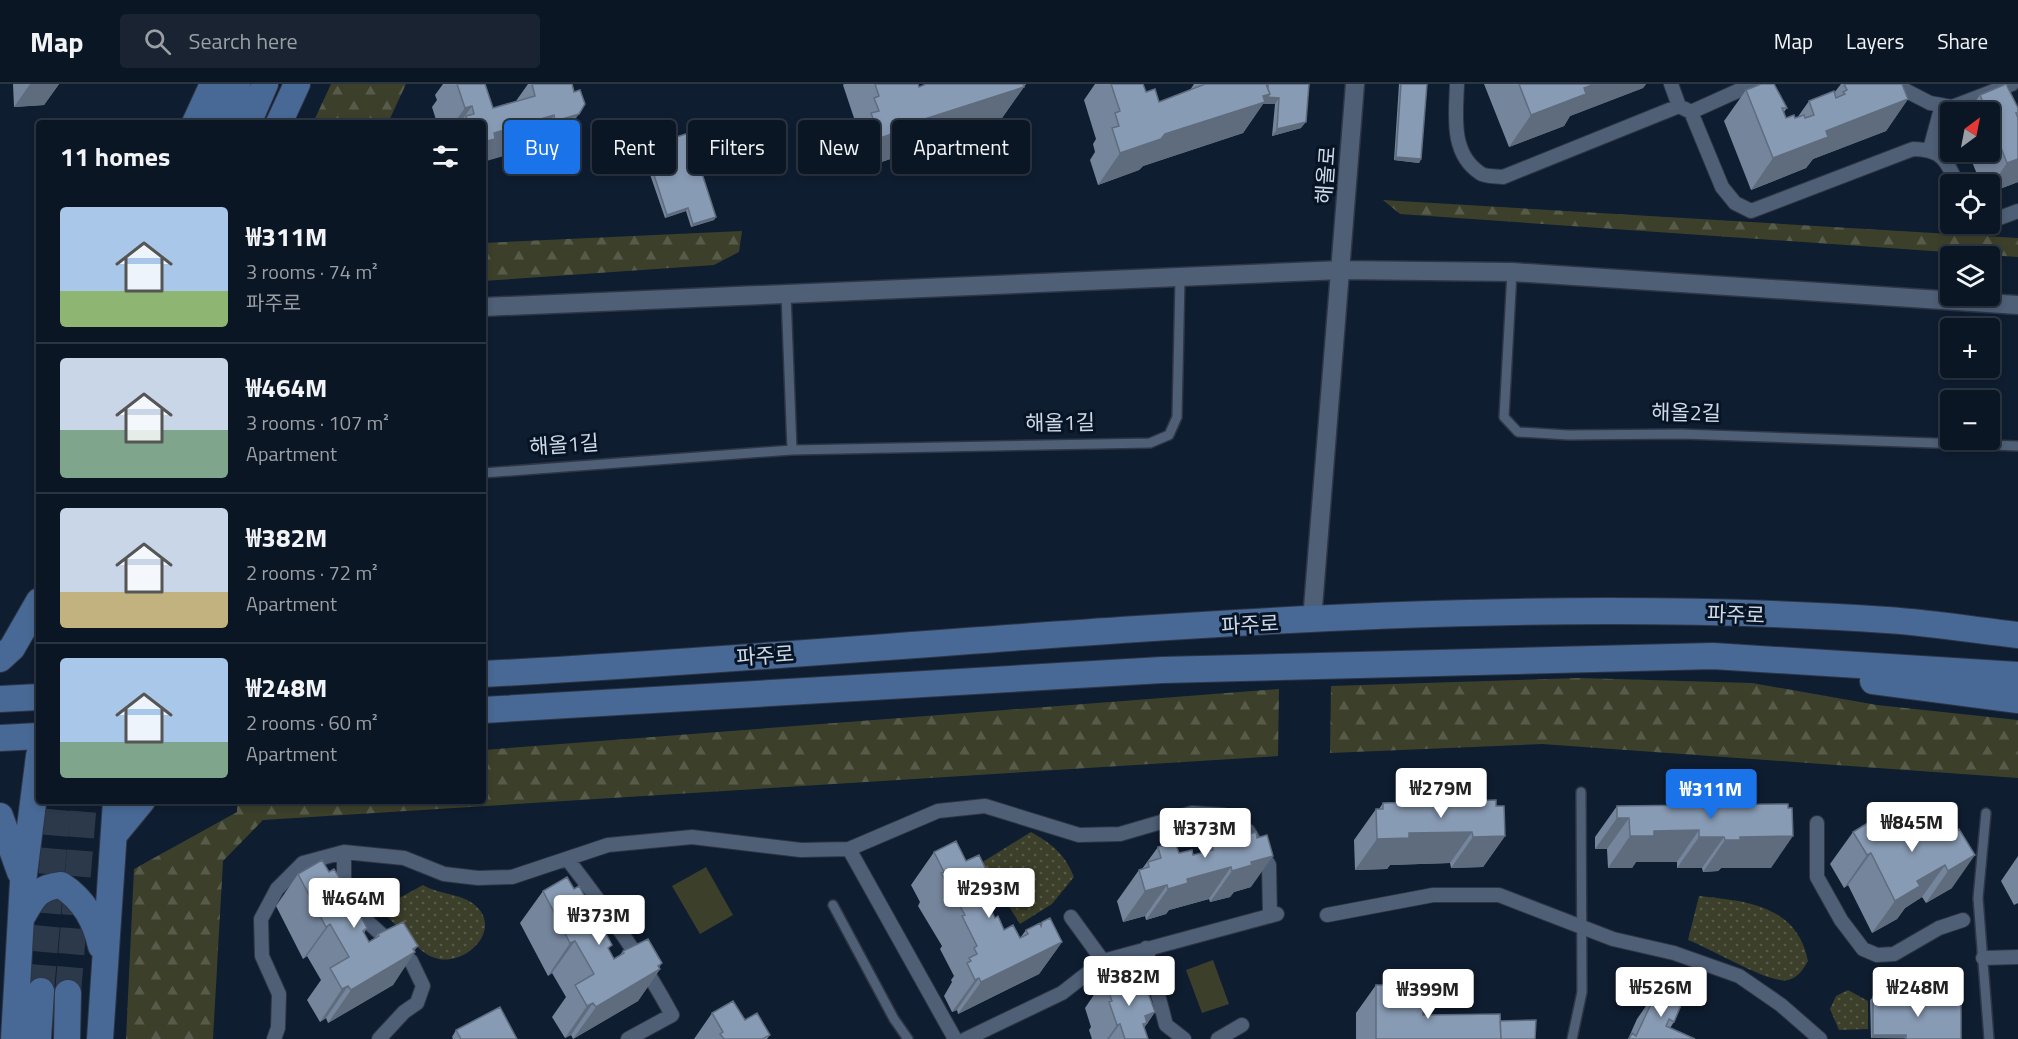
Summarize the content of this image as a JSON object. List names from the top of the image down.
{
  "streets": {
    "main road": ["파주로"],
    "street": ["해올로"],
    "lane": ["해올2길", "해올1길"]
  },
  "crossings": [
    ["해올로", "파주로"]
  ],
  "north": "top right",
  "page": {
    "header": "Map",
    "search": "Search here",
    "nav": ["Map", "Layers", "Share"],
    "map_buttons": ["+", "−"],
    "chip": [
      "Buy",
      "Rent",
      "Filters",
      "New",
      "Apartment"
    ],
    "heading": "11 homes",
    "list": [
      {
        "name": "₩311M",
        "note": "3 rooms · 74 m² · 파주로"
      },
      {
        "name": "₩464M",
        "note": "3 rooms · 107 m² · Apartment"
      },
      {
        "name": "₩382M",
        "note": "2 rooms · 72 m² · Apartment"
      },
      {
        "name": "₩248M",
        "note": "2 rooms · 60 m² · Apartment"
      }
    ],
    "price": [
      "₩279M",
      "₩311M",
      "₩845M",
      "₩373M",
      "₩293M",
      "₩464M",
      "₩373M",
      "₩382M",
      "₩526M",
      "₩248M",
      "₩399M"
    ]
  }
}
